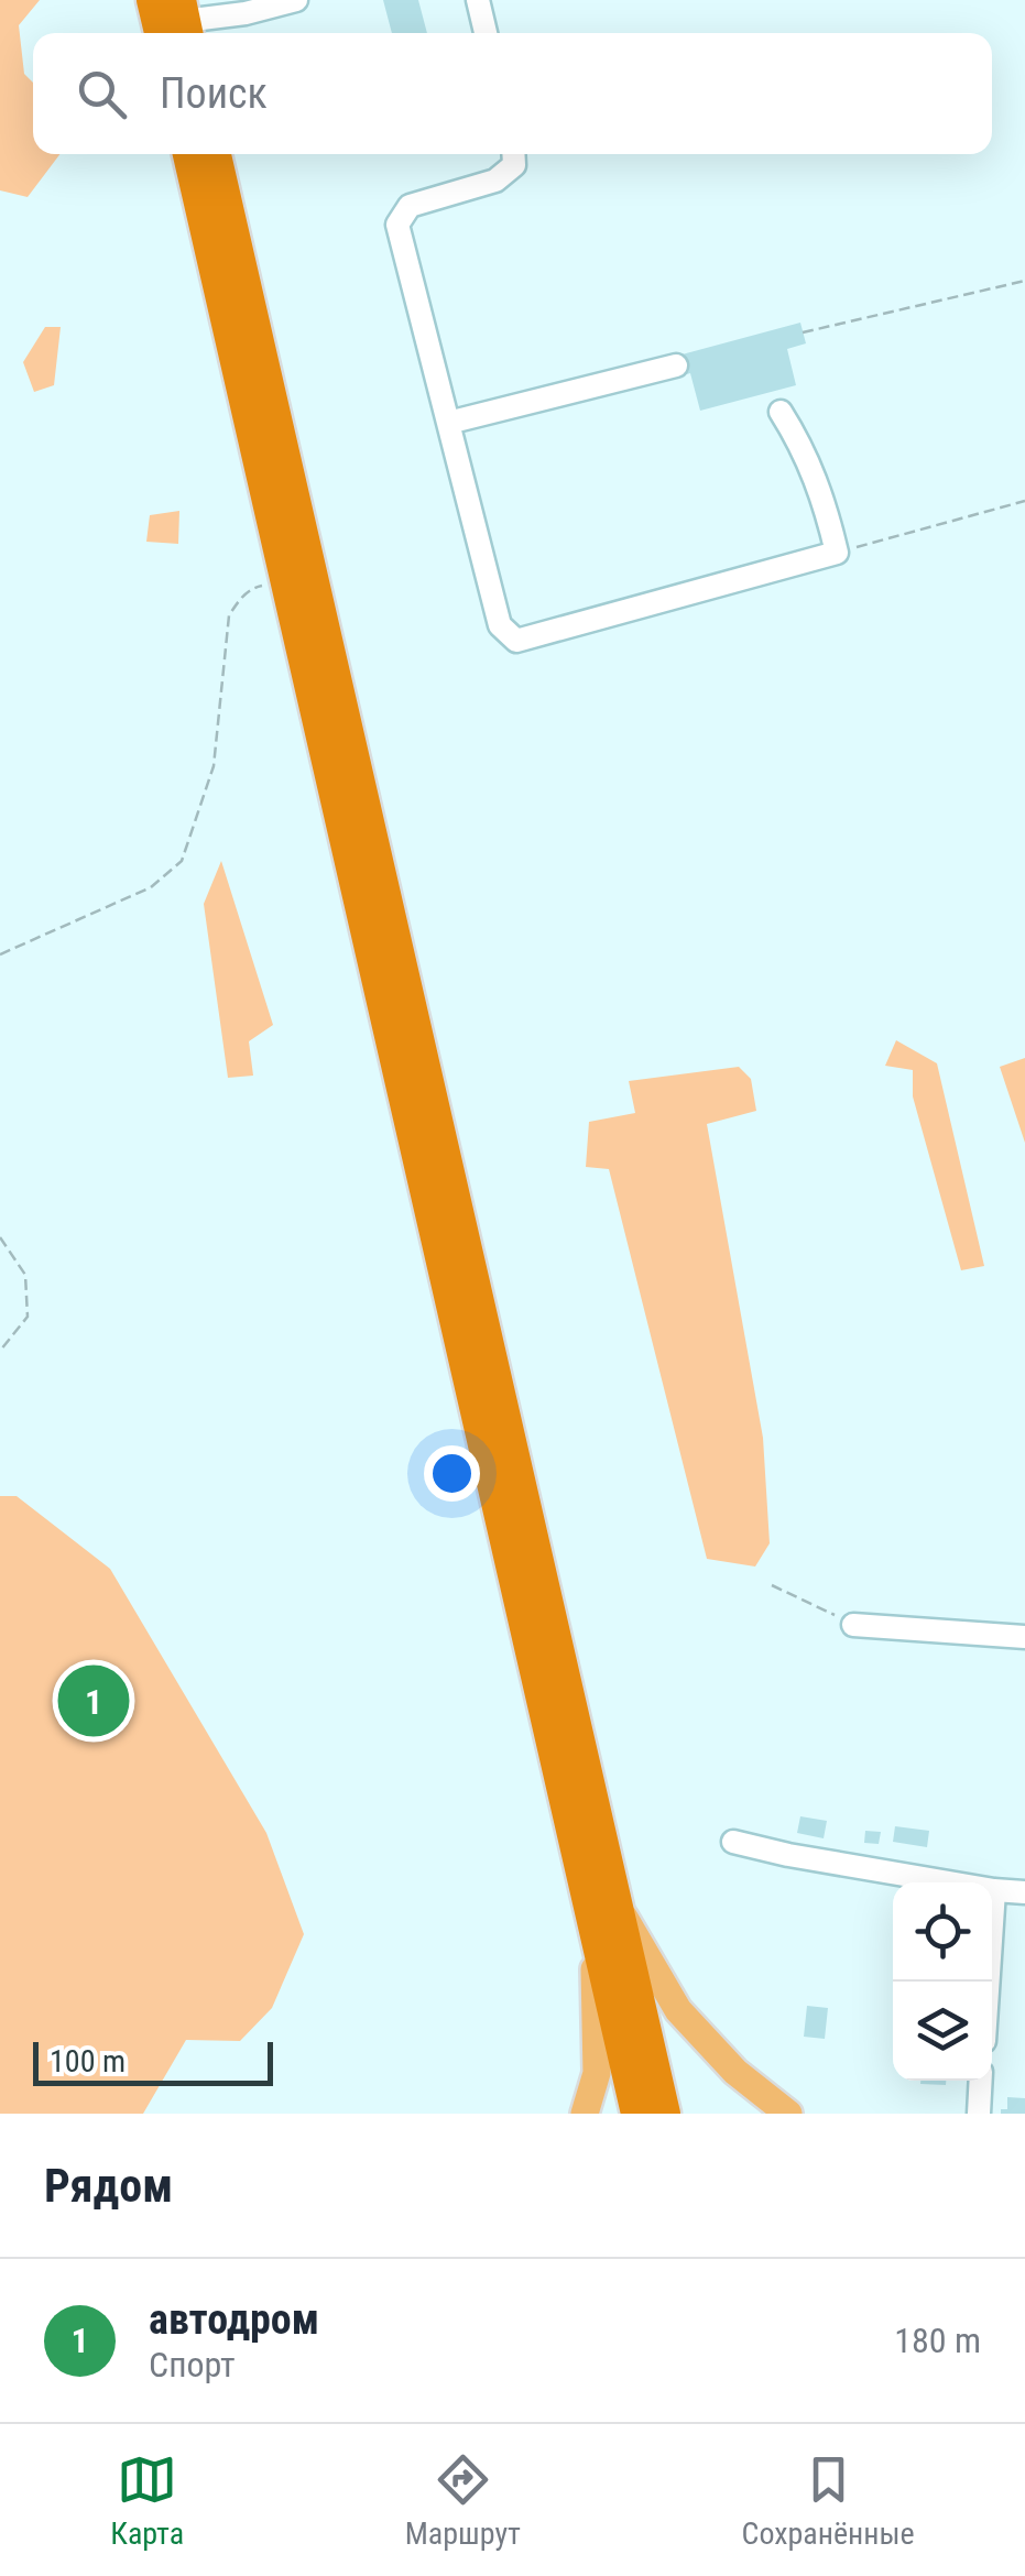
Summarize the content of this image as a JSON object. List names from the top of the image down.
{
  "scale_bar": "100 m",
  "page": {
    "search": "Поиск",
    "pins": "1",
    "scale": "100 m",
    "heading": "Рядом",
    "list": [
      {
        "mark": "1",
        "name": "автодром",
        "note": "Спорт",
        "value": "180 m"
      }
    ],
    "nav": ["Карта", "Маршрут", "Сохранённые"]
  }
}
